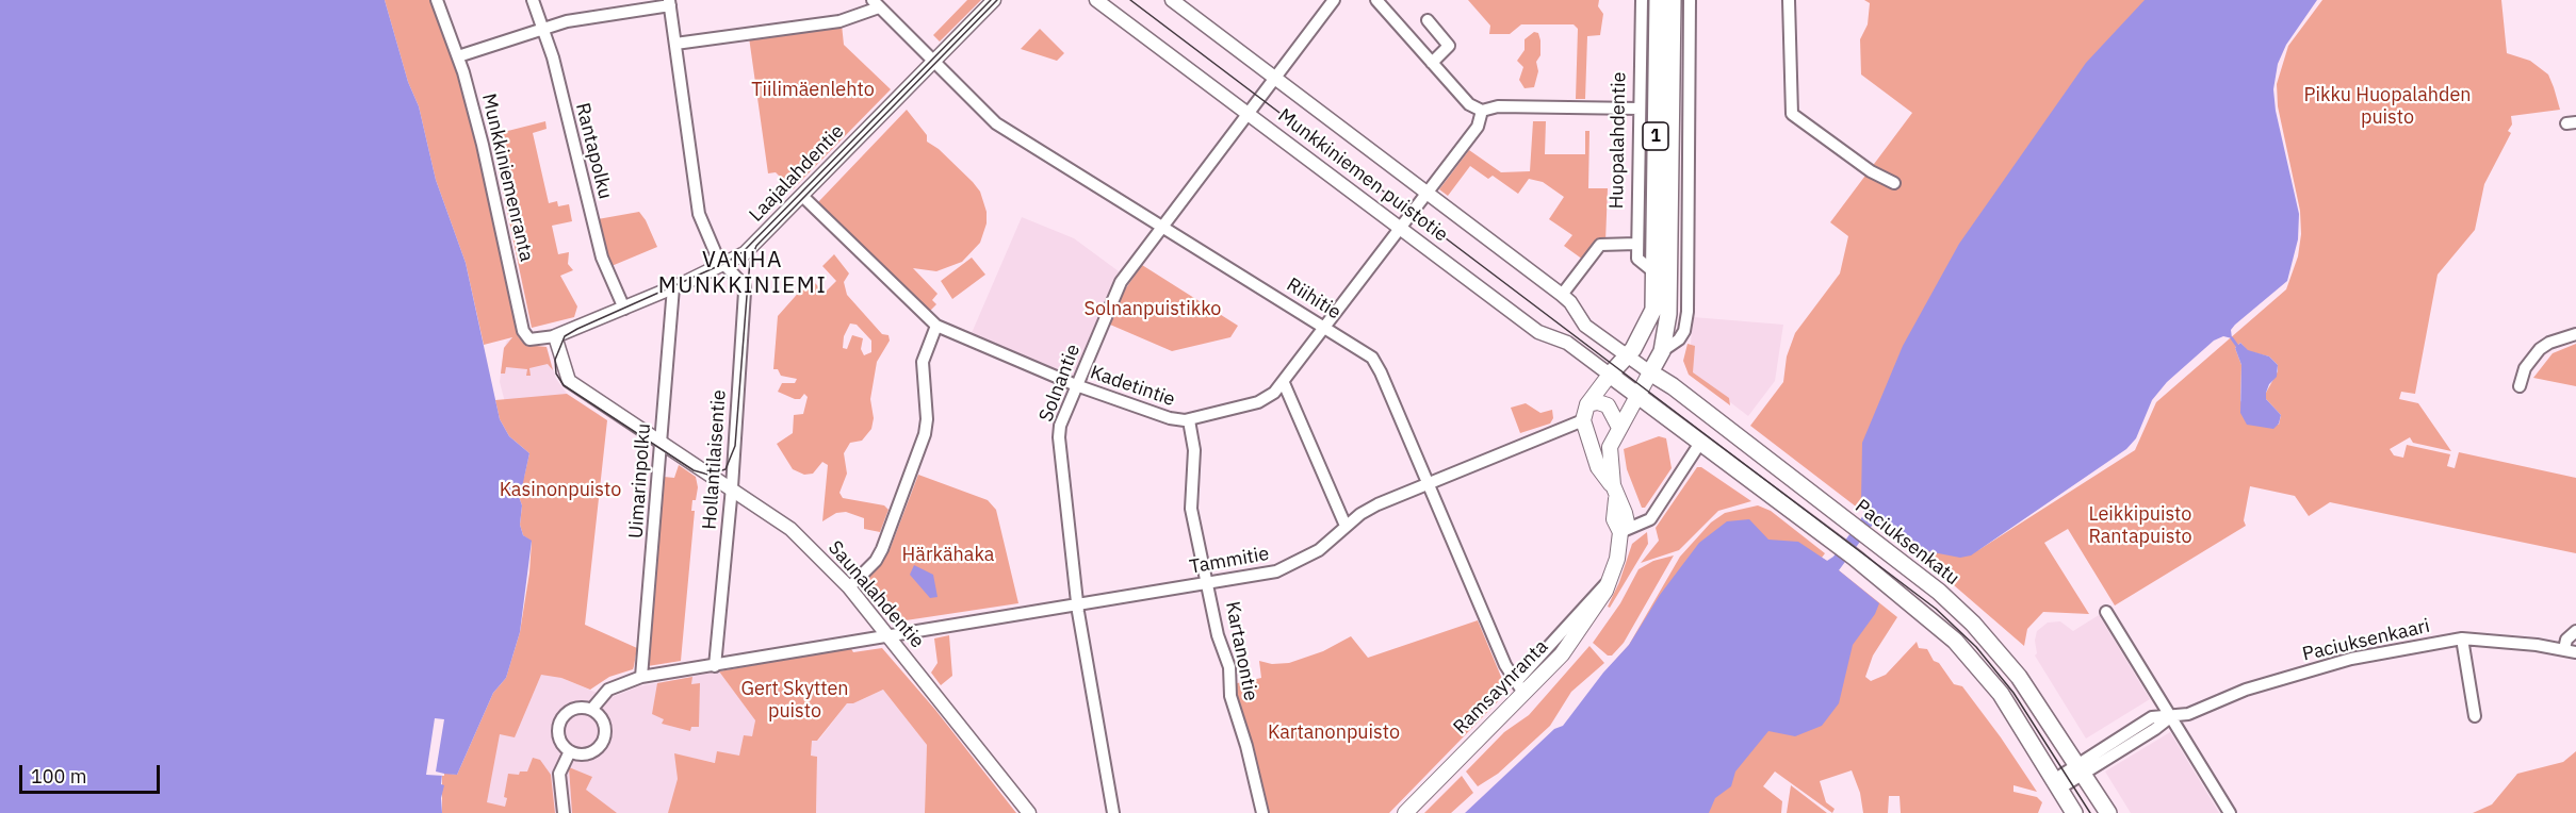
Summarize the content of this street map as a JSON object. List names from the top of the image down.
{
  "streets": {
    "main road": [
      "1",
      "Huopalahdentie",
      "Paciuksenkatu",
      "Ramsaynranta"
    ],
    "street": [
      "Rantapolku",
      "Laajalahdentie",
      "Munkkiniemen puistotie",
      "Munkkiniemenranta",
      "Riihitie",
      "Solnantie",
      "Kadetintie",
      "Hollantilaisentie",
      "Uimarinpolku",
      "Tammitie",
      "Saunalahdentie",
      "Paciuksenkaari",
      "Kartanontie"
    ]
  },
  "crossings": [
    ["1", "Huopalahdentie"],
    ["1", "Paciuksenkatu"],
    ["Huopalahdentie", "Munkkiniemen puistotie"],
    ["Huopalahdentie", "Paciuksenkatu"],
    ["Rantapolku", "Laajalahdentie"],
    ["Laajalahdentie", "Munkkiniemenranta"],
    ["Laajalahdentie", "Riihitie"],
    ["Laajalahdentie", "Kadetintie"],
    ["Laajalahdentie", "Hollantilaisentie"],
    ["Laajalahdentie", "Uimarinpolku"],
    ["Laajalahdentie", "Saunalahdentie"],
    ["Munkkiniemen puistotie", "Solnantie"],
    ["Munkkiniemen puistotie", "Kadetintie"],
    ["Munkkiniemen puistotie", "Paciuksenkatu"],
    ["Munkkiniemenranta", "Saunalahdentie"],
    ["Riihitie", "Solnantie"],
    ["Riihitie", "Kadetintie"],
    ["Riihitie", "Tammitie"],
    ["Riihitie", "Ramsaynranta"],
    ["Solnantie", "Kadetintie"],
    ["Solnantie", "Tammitie"],
    ["Kadetintie", "Kartanontie"],
    ["Hollantilaisentie", "Tammitie"],
    ["Hollantilaisentie", "Saunalahdentie"],
    ["Uimarinpolku", "Tammitie"],
    ["Uimarinpolku", "Saunalahdentie"],
    ["Paciuksenkatu", "Paciuksenkaari"],
    ["Tammitie", "Saunalahdentie"],
    ["Tammitie", "Kartanontie"],
    ["Tammitie", "Ramsaynranta"]
  ],
  "districts": ["VANHA MUNKKINIEMI"],
  "parks": [
    "Tiilimäenlehto",
    "Pikku Huopalahden puisto",
    "Solnanpuistikko",
    "Kasinonpuisto",
    "Leikkipuisto Rantapuisto",
    "Härkähaka",
    "Gert Skytten puisto",
    "Kartanonpuisto"
  ],
  "scale_bar": "100 m"
}
